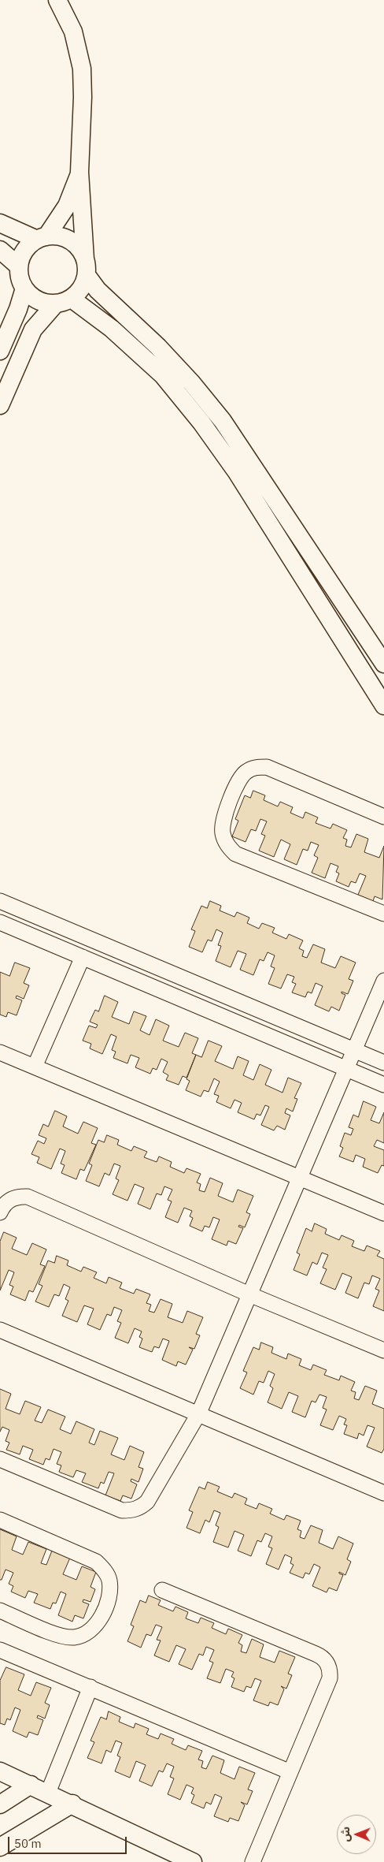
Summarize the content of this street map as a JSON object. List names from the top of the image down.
{
  "scale_bar": "50 m",
  "north": "left"
}
